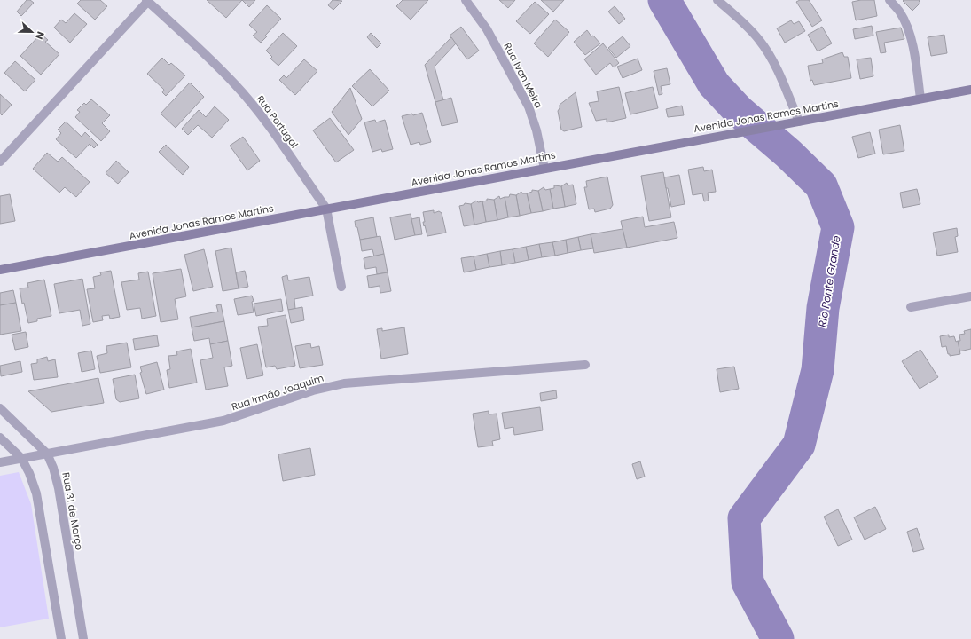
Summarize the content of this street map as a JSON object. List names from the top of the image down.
{
  "streets": {
    "main road": ["Avenida Jonas Ramos Martins"],
    "street": [
      "Rua Ivan Meira",
      "Rua Portugal",
      "Rua Irmão Joaquim",
      "Rua 31 de Março"
    ]
  },
  "crossings": [
    ["Rua Ivan Meira", "Avenida Jonas Ramos Martins"],
    ["Avenida Jonas Ramos Martins", "Rua Portugal"],
    ["Rua Irmão Joaquim", "Rua 31 de Março"]
  ],
  "water": ["Rio Ponte Grande"],
  "north": "right"
}
